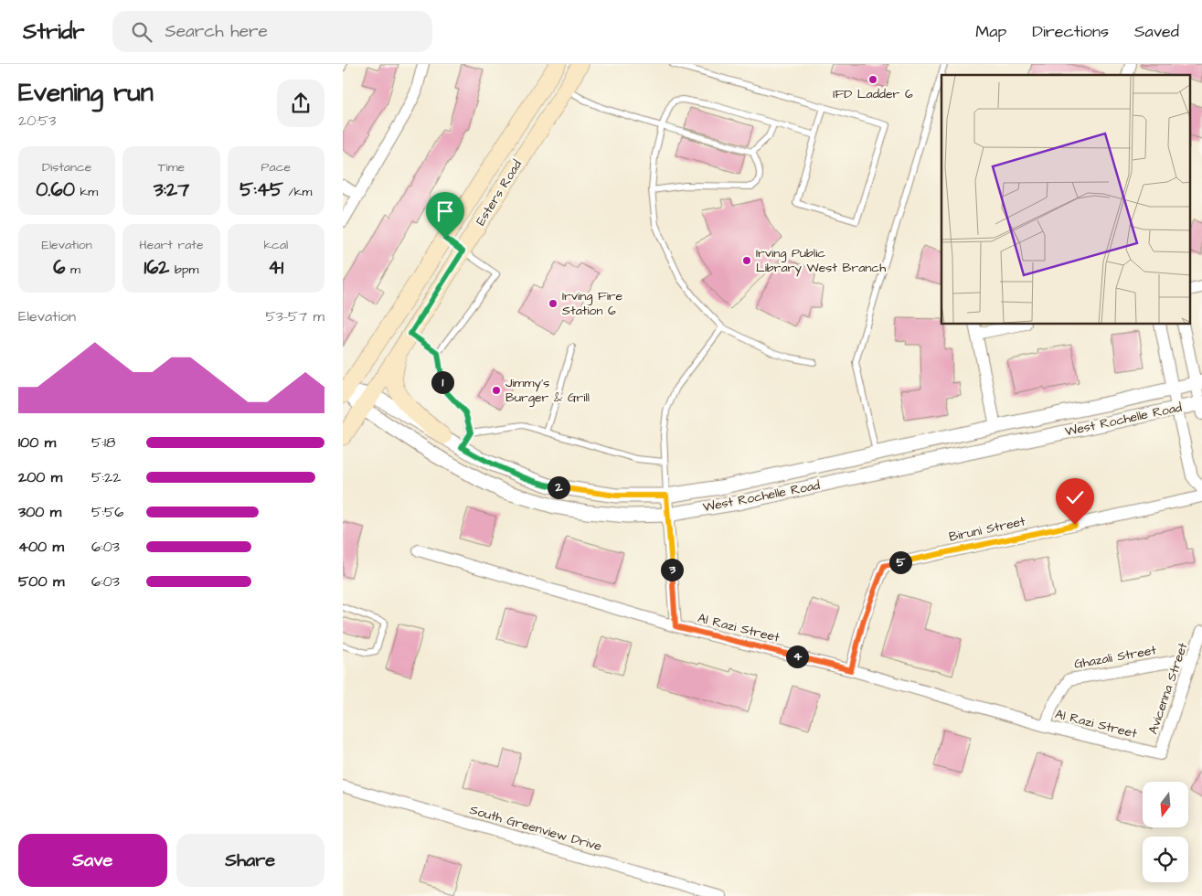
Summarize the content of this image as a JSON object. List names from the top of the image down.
{
  "streets": {
    "main road": ["Esters Road"],
    "street": [
      "West Rochelle Road",
      "Biruni Street",
      "Al Razi Street",
      "Ghazali Street",
      "Avicenna Street",
      "South Greenview Drive"
    ]
  },
  "crossings": [
    ["Esters Road", "West Rochelle Road"],
    ["Biruni Street", "Al Razi Street"],
    ["Al Razi Street", "Ghazali Street"],
    ["Al Razi Street", "Avicenna Street"],
    ["Ghazali Street", "Avicenna Street"]
  ],
  "places": [
    "IFD Ladder 6",
    "Irving Public Library West Branch",
    "Irving Fire Station 6",
    "Jimmy's Burger & Grill"
  ],
  "north": "bottom",
  "page": {
    "header": "Stridr",
    "search": "Search here",
    "nav": ["Map", "Directions", "Saved"],
    "heading": ["Evening run", "20:53"],
    "stats": [
      ["Distance", "0.60 km"],
      ["Time", "3:27"],
      ["Pace", "5:45 /km"],
      ["Elevation", "6 m"],
      ["Heart rate", "162 bpm"],
      ["kcal", "41"]
    ],
    "chart": ["Elevation", "53–57 m"],
    "pins": [
      "1",
      "2",
      "5",
      "3",
      "4"
    ],
    "list": [
      {
        "name": "100 m",
        "note": "5:18"
      },
      {
        "name": "200 m",
        "note": "5:22"
      },
      {
        "name": "300 m",
        "note": "5:56"
      },
      {
        "name": "400 m",
        "note": "6:03"
      },
      {
        "name": "500 m",
        "note": "6:03"
      }
    ],
    "buttons": ["Save", "Share"]
  }
}
